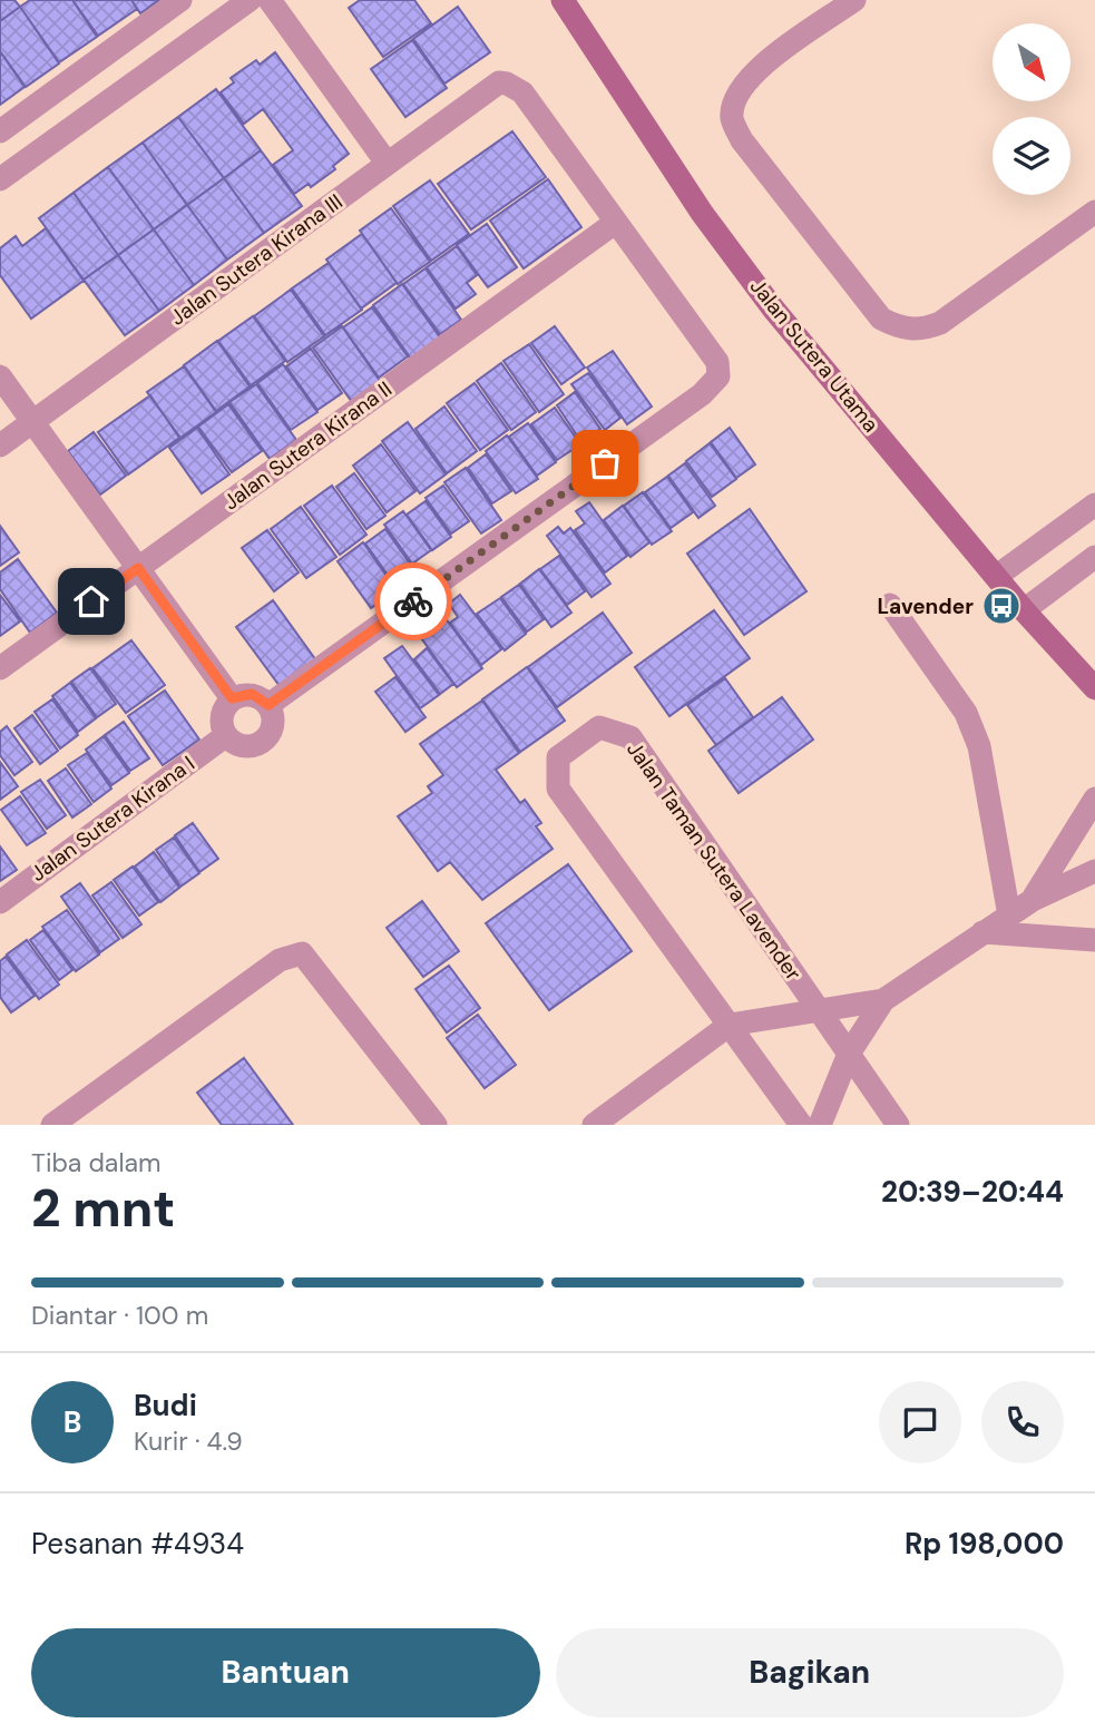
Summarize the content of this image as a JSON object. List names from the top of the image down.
{
  "streets": {
    "street": [
      "Jalan Sutera Kirana III",
      "Jalan Sutera Utama",
      "Jalan Sutera Kirana II",
      "Jalan Sutera Kirana I",
      "Jalan Taman Sutera Lavender"
    ]
  },
  "crossings": [
    ["Jalan Sutera Kirana III", "Jalan Sutera Kirana II"]
  ],
  "places": {
    "bus stop": ["Lavender"]
  },
  "north": "bottom right",
  "page": {
    "heading": ["2 mnt", "Tiba dalam", "20:39–20:44"],
    "panel": [
      "Budi",
      "Kurir · 4.9",
      "Pesanan #4934",
      "Rp 198,000"
    ],
    "bar": "Diantar · 100 m",
    "round": "B",
    "buttons": ["Bantuan", "Bagikan"]
  }
}
